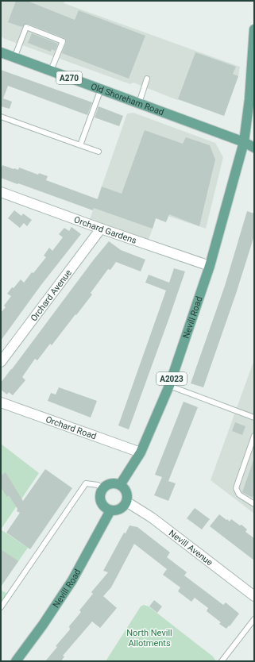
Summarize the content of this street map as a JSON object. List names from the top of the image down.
{
  "streets": {
    "main road": [
      "A270",
      "Old Shoreham Road",
      "Nevill Road",
      "A2023"
    ],
    "street": [
      "Orchard Gardens",
      "Orchard Avenue",
      "Orchard Road",
      "Nevill Avenue"
    ]
  },
  "crossings": [
    ["Old Shoreham Road", "Nevill Road"],
    ["Old Shoreham Road", "A2023"],
    ["Orchard Gardens", "Orchard Avenue"],
    ["Orchard Gardens", "Nevill Road"],
    ["Nevill Road", "A2023"],
    ["Nevill Road", "Orchard Road"],
    ["Nevill Road", "Nevill Avenue"]
  ],
  "parks": ["North Nevill Allotments"]
}
